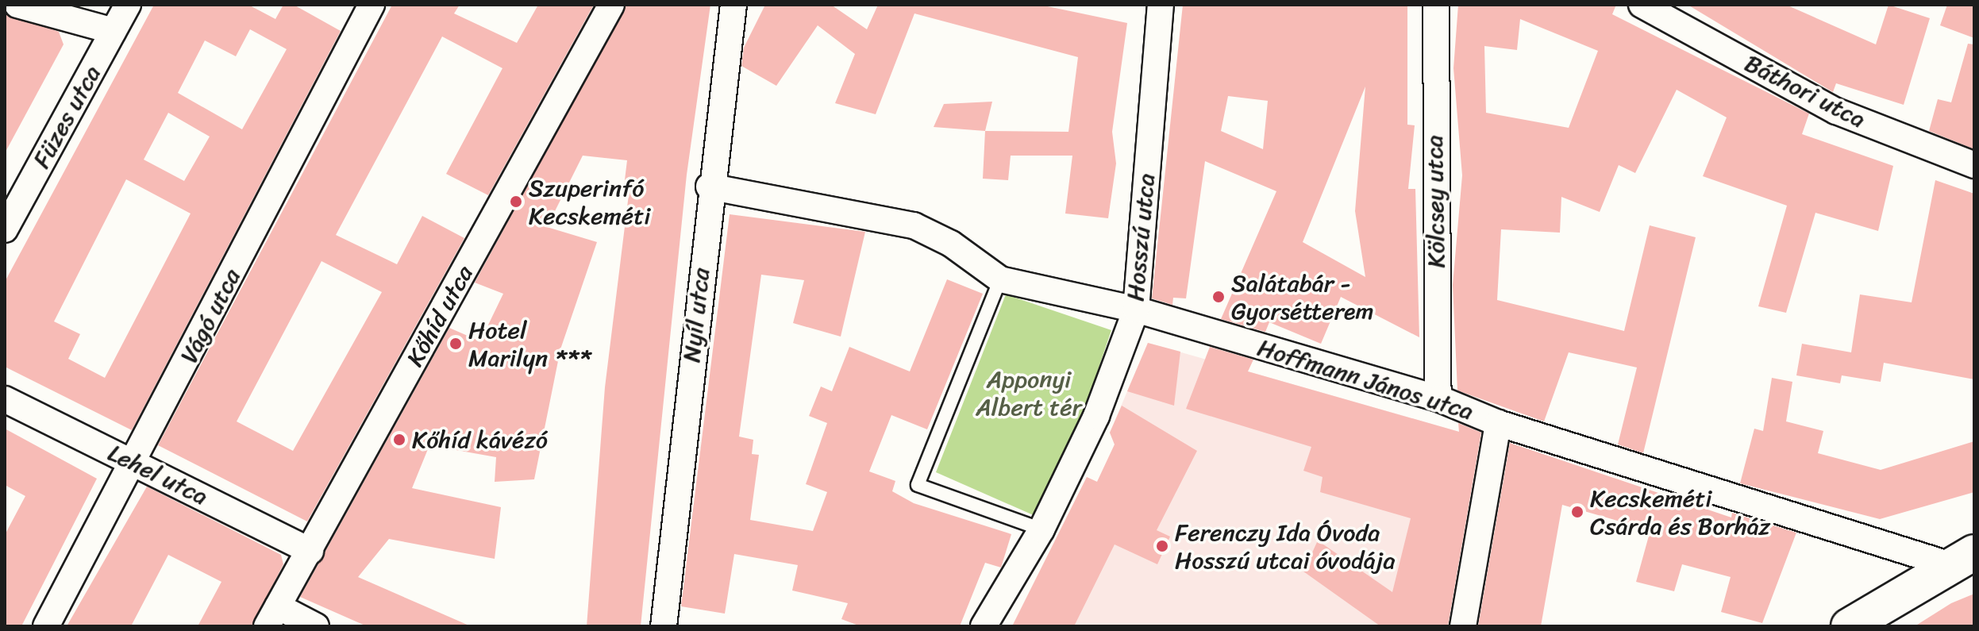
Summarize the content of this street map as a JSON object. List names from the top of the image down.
{
  "streets": {
    "street": [
      "Báthori utca",
      "Füzes utca",
      "Kölcsey utca",
      "Hosszú utca",
      "Nyíl utca",
      "Vágó utca",
      "Kőhíd utca",
      "Hoffmann János utca",
      "Lehel utca"
    ]
  },
  "crossings": [
    ["Kölcsey utca", "Hoffmann János utca"],
    ["Hosszú utca", "Hoffmann János utca"],
    ["Nyíl utca", "Hoffmann János utca"],
    ["Vágó utca", "Lehel utca"],
    ["Kőhíd utca", "Lehel utca"]
  ],
  "parks": ["Apponyi Albert tér"],
  "places": [
    "Szuperinfó Kecskeméti",
    "Salátabár - Gyorsétterem",
    "Hotel Marilyn ***",
    "Kőhíd kávézó",
    "Kecskeméti Csárda és Borház",
    "Ferenczy Ida Óvoda Hosszú utcai óvodája"
  ]
}
